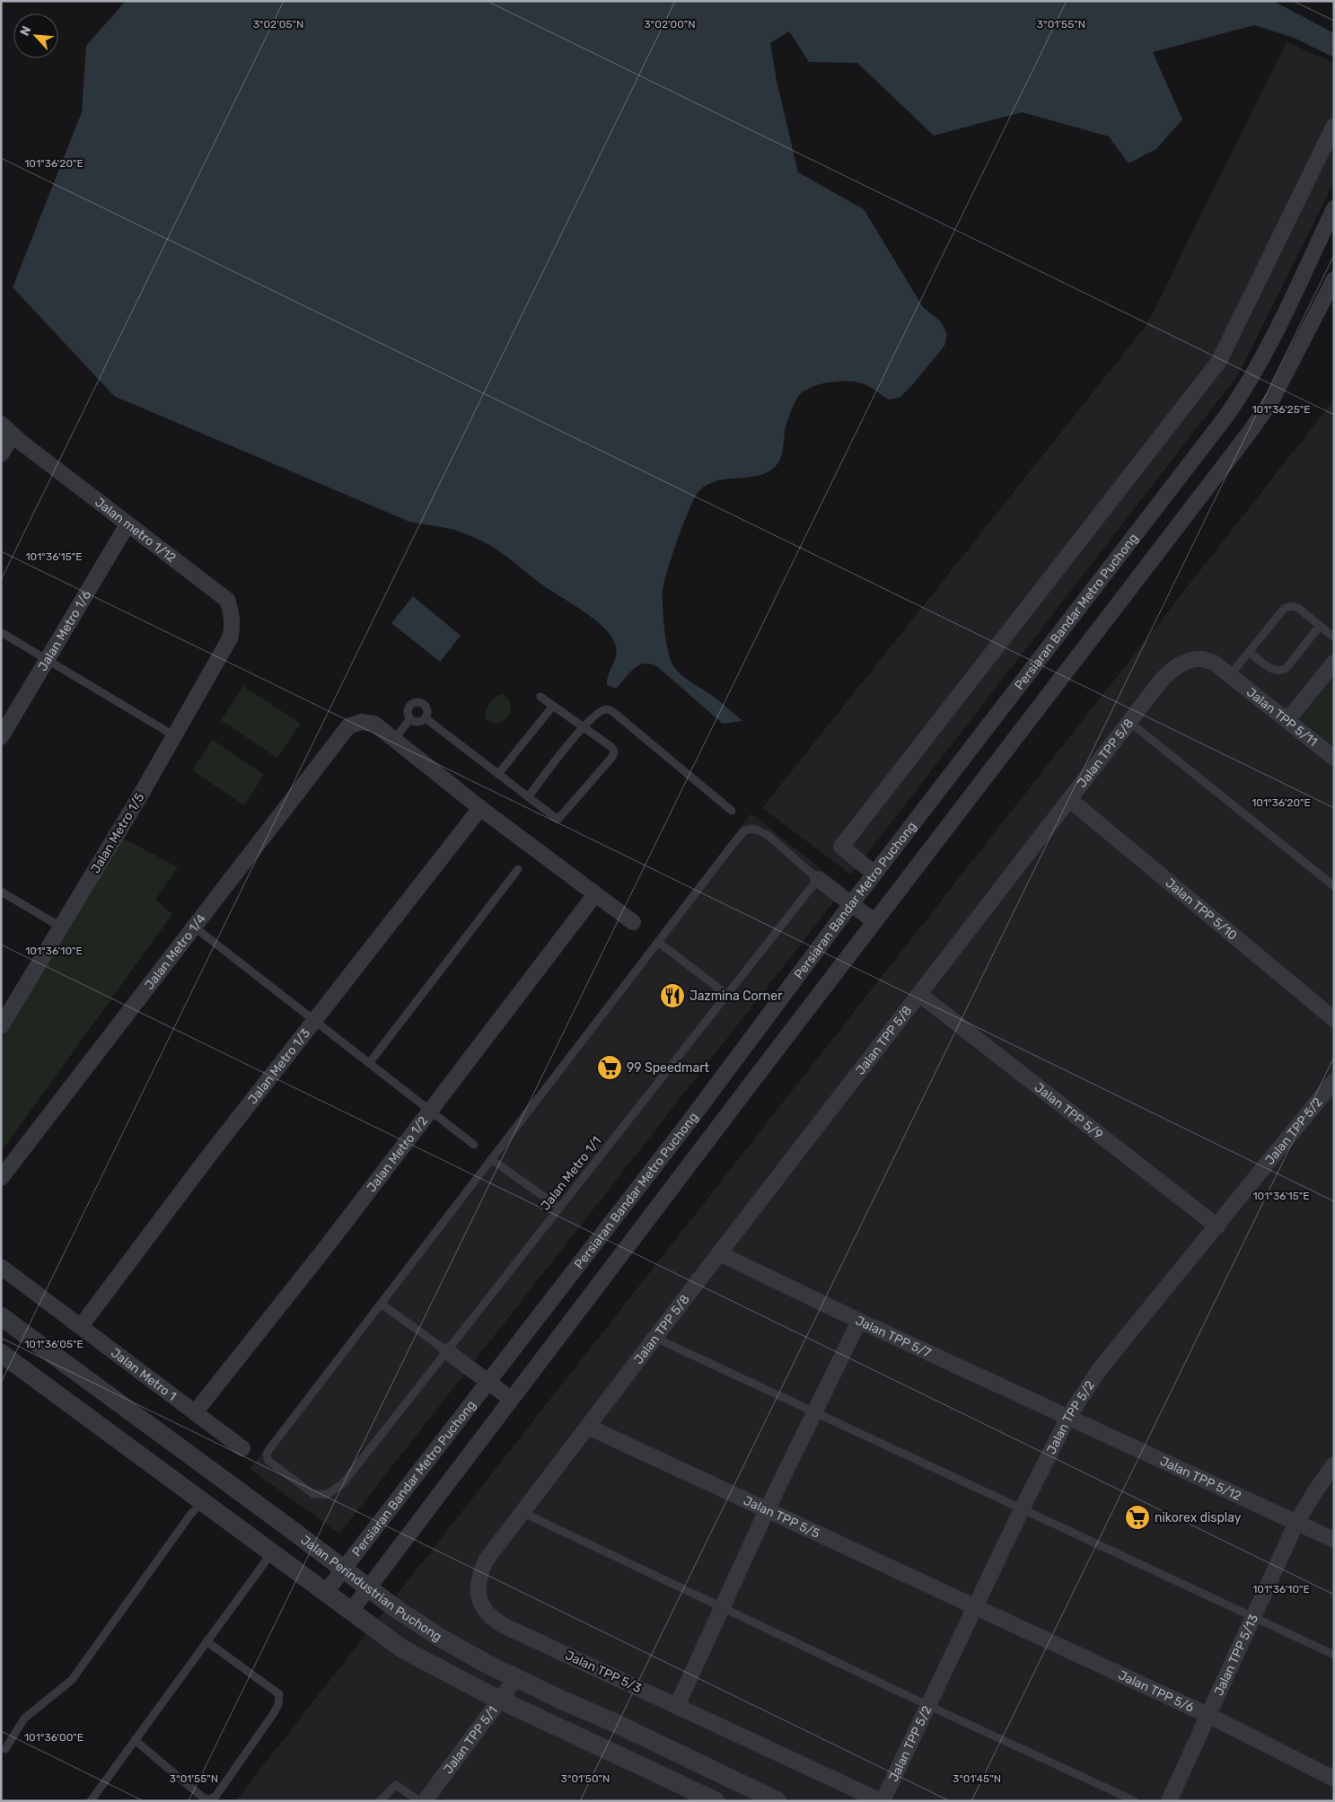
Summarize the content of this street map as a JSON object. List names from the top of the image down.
{
  "streets": {
    "street": [
      "Jalan metro 1/12",
      "Persiaran Bandar Metro Puchong",
      "Jalan Metro 1/6",
      "Jalan TPP 5/11",
      "Jalan TPP 5/8",
      "Jalan Metro 1/5",
      "Jalan TPP 5/10",
      "Jalan Metro 1/4",
      "Jalan Metro 1/3",
      "Jalan TPP 5/9",
      "Jalan TPP 5/2",
      "Jalan Metro 1/2",
      "Jalan TPP 5/7",
      "Jalan Metro 1",
      "Jalan TPP 5/12",
      "Jalan TPP 5/5",
      "Jalan Perindustrian Puchong",
      "Jalan TPP 5/13",
      "Jalan TPP 5/3",
      "Jalan TPP 5/6",
      "Jalan TPP 5/1"
    ],
    "lane": ["Jalan Metro 1/1"]
  },
  "crossings": [
    ["Jalan metro 1/12", "Jalan Metro 1/6"],
    ["Jalan metro 1/12", "Jalan Metro 1/5"],
    ["Persiaran Bandar Metro Puchong", "Jalan Perindustrian Puchong"],
    ["Jalan TPP 5/11", "Jalan TPP 5/8"],
    ["Jalan TPP 5/8", "Jalan TPP 5/10"],
    ["Jalan TPP 5/8", "Jalan TPP 5/9"],
    ["Jalan TPP 5/8", "Jalan TPP 5/7"],
    ["Jalan TPP 5/8", "Jalan TPP 5/5"],
    ["Jalan TPP 5/8", "Jalan TPP 5/3"],
    ["Jalan Metro 1/3", "Jalan Metro 1"],
    ["Jalan TPP 5/9", "Jalan TPP 5/2"],
    ["Jalan TPP 5/2", "Jalan TPP 5/7"],
    ["Jalan TPP 5/2", "Jalan TPP 5/12"],
    ["Jalan TPP 5/2", "Jalan TPP 5/5"],
    ["Jalan TPP 5/2", "Jalan TPP 5/3"],
    ["Jalan TPP 5/2", "Jalan TPP 5/6"],
    ["Jalan Metro 1/2", "Jalan Metro 1"],
    ["Jalan TPP 5/7", "Jalan TPP 5/12"],
    ["Jalan TPP 5/12", "Jalan TPP 5/13"],
    ["Jalan TPP 5/5", "Jalan TPP 5/6"],
    ["Jalan Perindustrian Puchong", "Jalan TPP 5/1"],
    ["Jalan TPP 5/13", "Jalan TPP 5/6"]
  ],
  "places": {
    "restaurant": ["Jazmina Corner"],
    "supermarket": ["99 Speedmart", "nikorex display"]
  },
  "north": "top left",
  "coordinates": [
    "3°02'05\"N",
    "3°02'00\"N",
    "3°01'55\"N",
    "101°36'20\"E",
    "101°36'25\"E",
    "101°36'15\"E",
    "101°36'10\"E",
    "101°36'05\"E",
    "101°36'00\"E",
    "3°01'50\"N",
    "3°01'45\"N"
  ]
}
